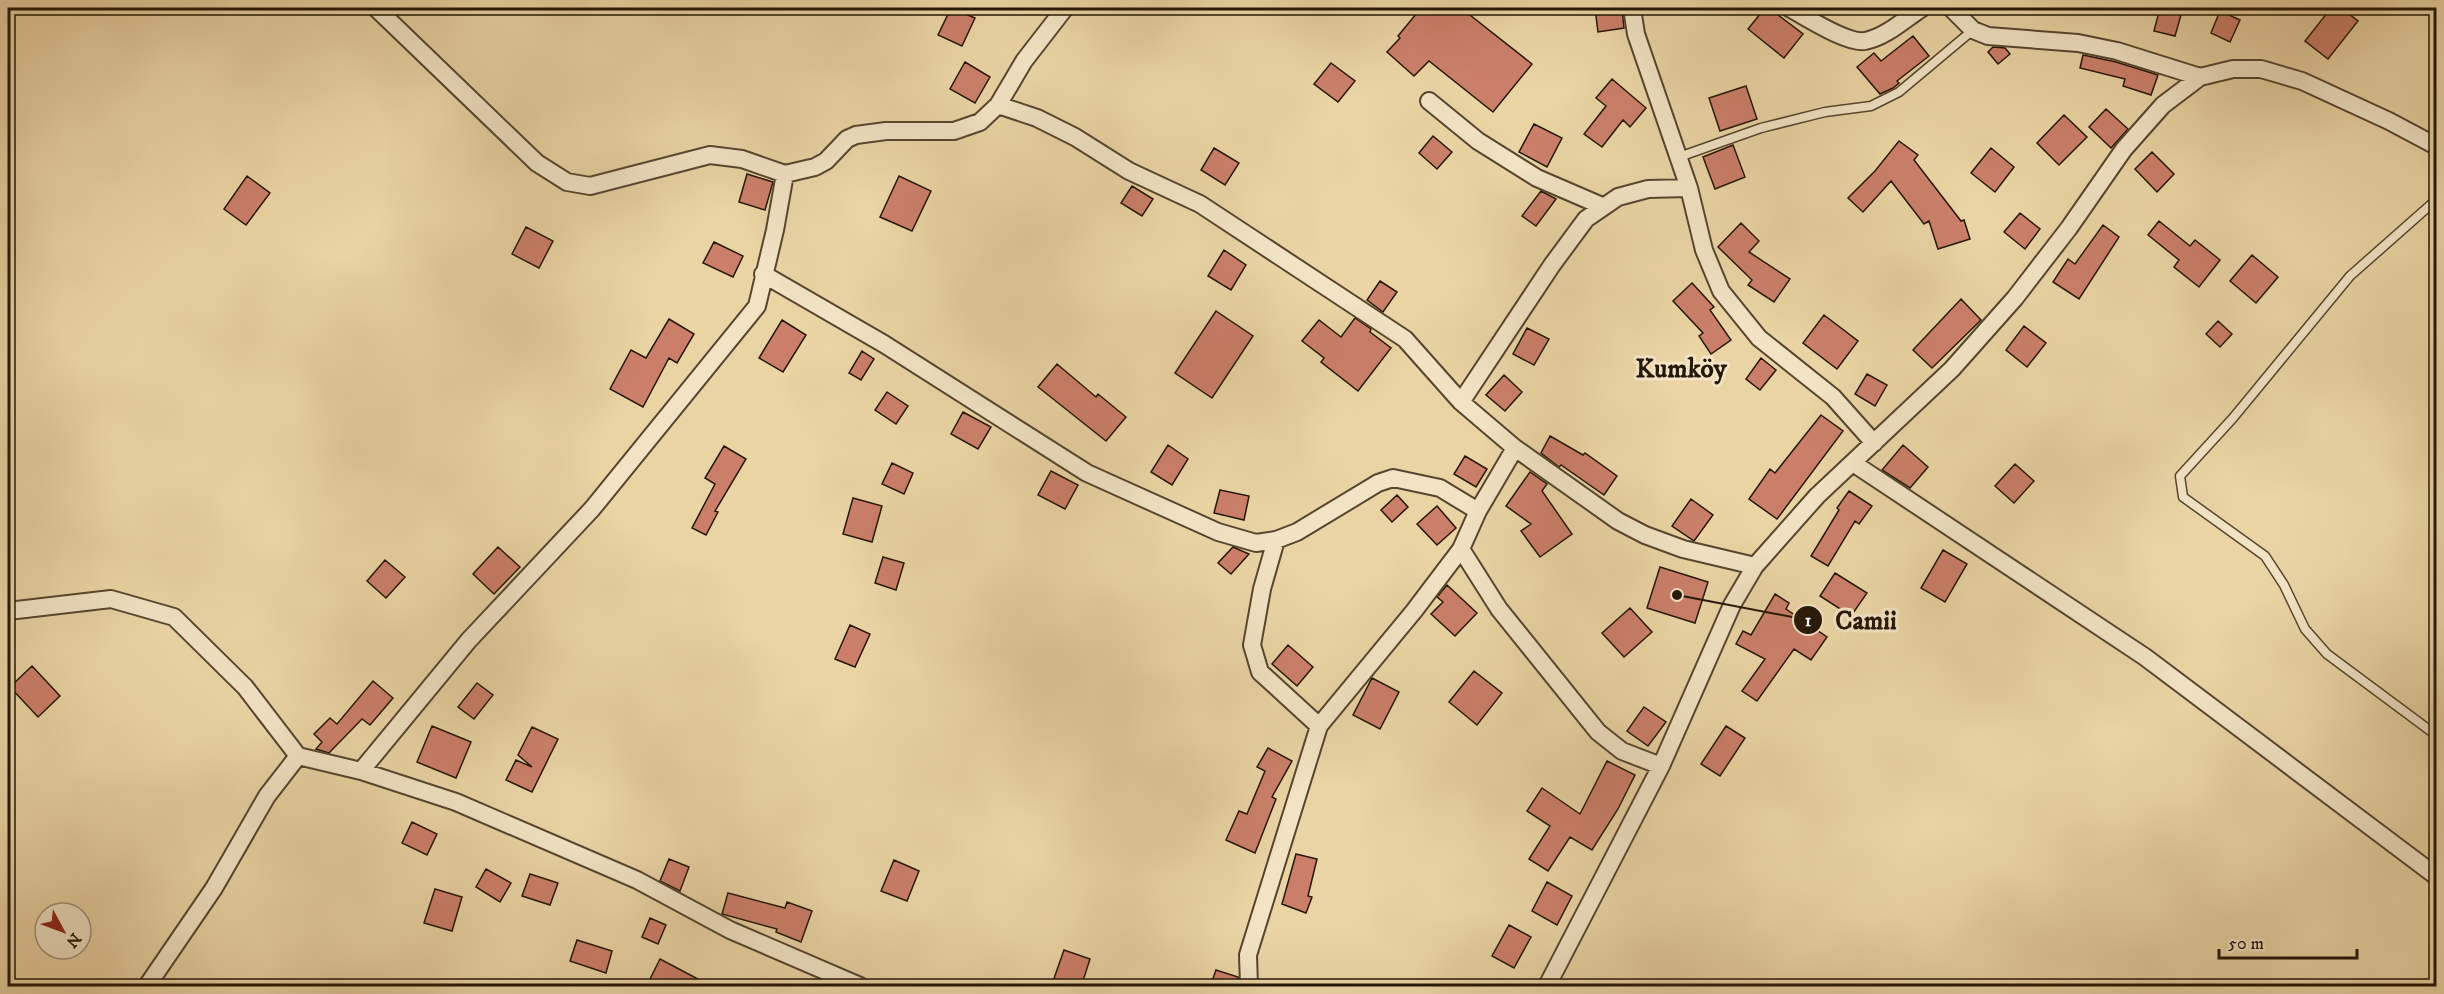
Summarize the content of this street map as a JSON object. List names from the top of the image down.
{
  "districts": ["Kumköy"],
  "places": ["Camii"],
  "scale_bar": "50 m",
  "north": "bottom right"
}
